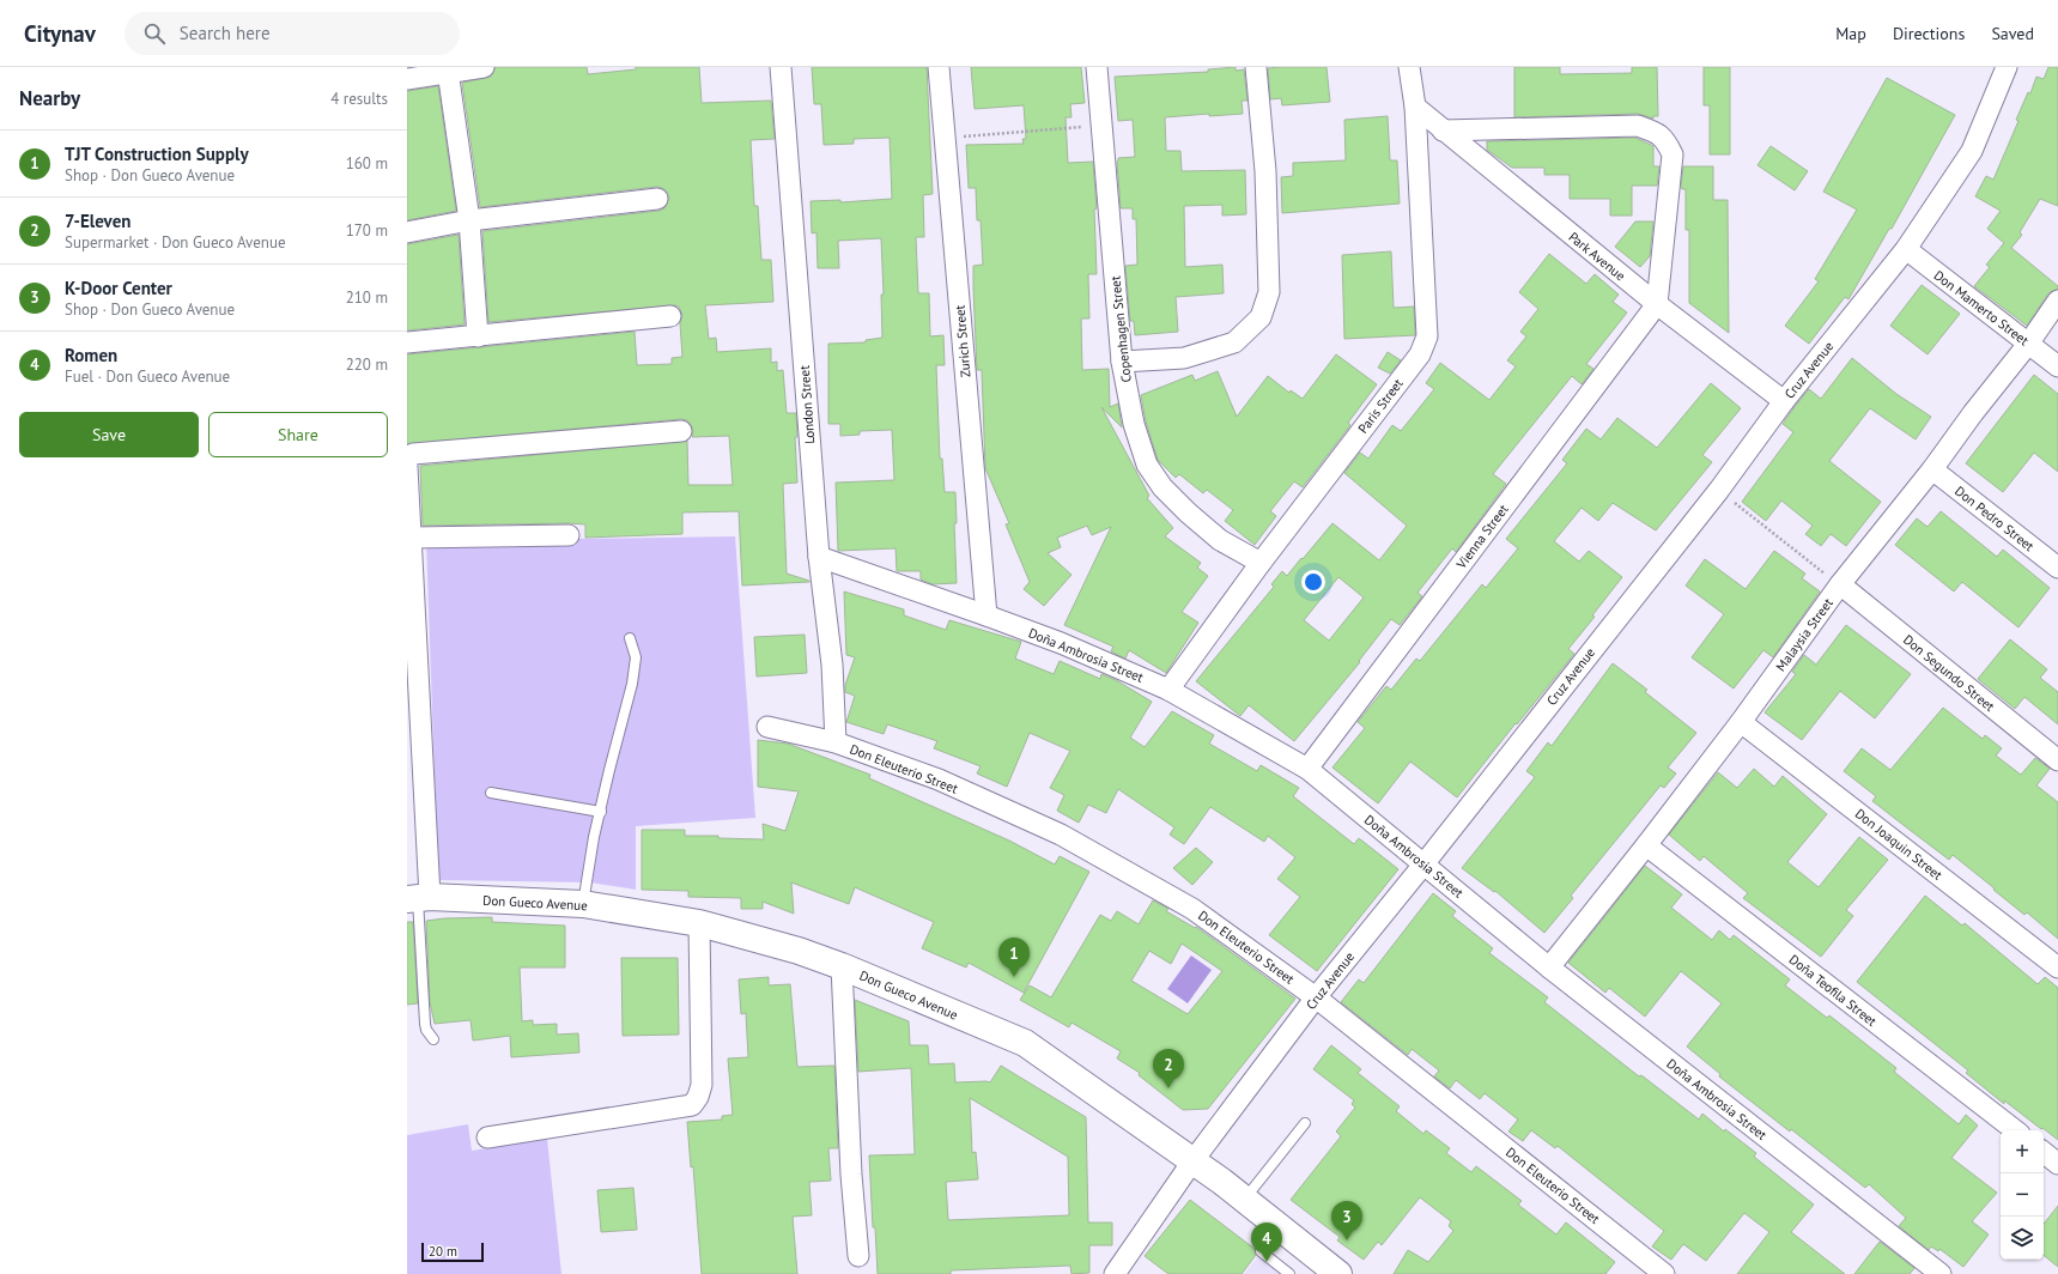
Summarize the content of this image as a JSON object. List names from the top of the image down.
{
  "streets": {
    "main road": ["Don Gueco Avenue"],
    "street": [
      "Park Avenue",
      "Don Mamerto Street",
      "Copenhagen Street",
      "Zurich Street",
      "Cruz Avenue",
      "London Street",
      "Paris Street",
      "Don Pedro Street",
      "Vienna Street",
      "Malaysia Street",
      "Doña Ambrosia Street",
      "Don Segundo Street",
      "Don Eleuterio Street",
      "Don Joaquin Street",
      "Doña Teofila Street"
    ]
  },
  "crossings": [
    ["Park Avenue", "Cruz Avenue"],
    ["Park Avenue", "Paris Street"],
    ["Park Avenue", "Vienna Street"],
    ["Don Mamerto Street", "Cruz Avenue"],
    ["Don Mamerto Street", "Malaysia Street"],
    ["Copenhagen Street", "Paris Street"],
    ["Zurich Street", "Doña Ambrosia Street"],
    ["Cruz Avenue", "Doña Ambrosia Street"],
    ["Cruz Avenue", "Don Eleuterio Street"],
    ["Cruz Avenue", "Don Gueco Avenue"],
    ["London Street", "Doña Ambrosia Street"],
    ["London Street", "Don Eleuterio Street"],
    ["Paris Street", "Doña Ambrosia Street"],
    ["Don Pedro Street", "Malaysia Street"],
    ["Vienna Street", "Doña Ambrosia Street"],
    ["Malaysia Street", "Doña Ambrosia Street"],
    ["Malaysia Street", "Don Segundo Street"],
    ["Malaysia Street", "Don Joaquin Street"],
    ["Malaysia Street", "Doña Teofila Street"]
  ],
  "scale_bar": "20 m",
  "page": {
    "header": "Citynav",
    "search": "Search here",
    "nav": ["Map", "Directions", "Saved"],
    "heading": ["Nearby", "4 results"],
    "list": [
      {
        "mark": "1",
        "name": "TJT Construction Supply",
        "note": "Shop · Don Gueco Avenue",
        "value": "160 m"
      },
      {
        "mark": "2",
        "name": "7-Eleven",
        "note": "Supermarket · Don Gueco Avenue",
        "value": "170 m"
      },
      {
        "mark": "3",
        "name": "K-Door Center",
        "note": "Shop · Don Gueco Avenue",
        "value": "210 m"
      },
      {
        "mark": "4",
        "name": "Romen",
        "note": "Fuel · Don Gueco Avenue",
        "value": "220 m"
      }
    ],
    "buttons": ["Save", "Share"],
    "pins": [
      "1",
      "2",
      "3",
      "4"
    ],
    "map_buttons": ["+", "−"],
    "scale": "20 m"
  }
}
